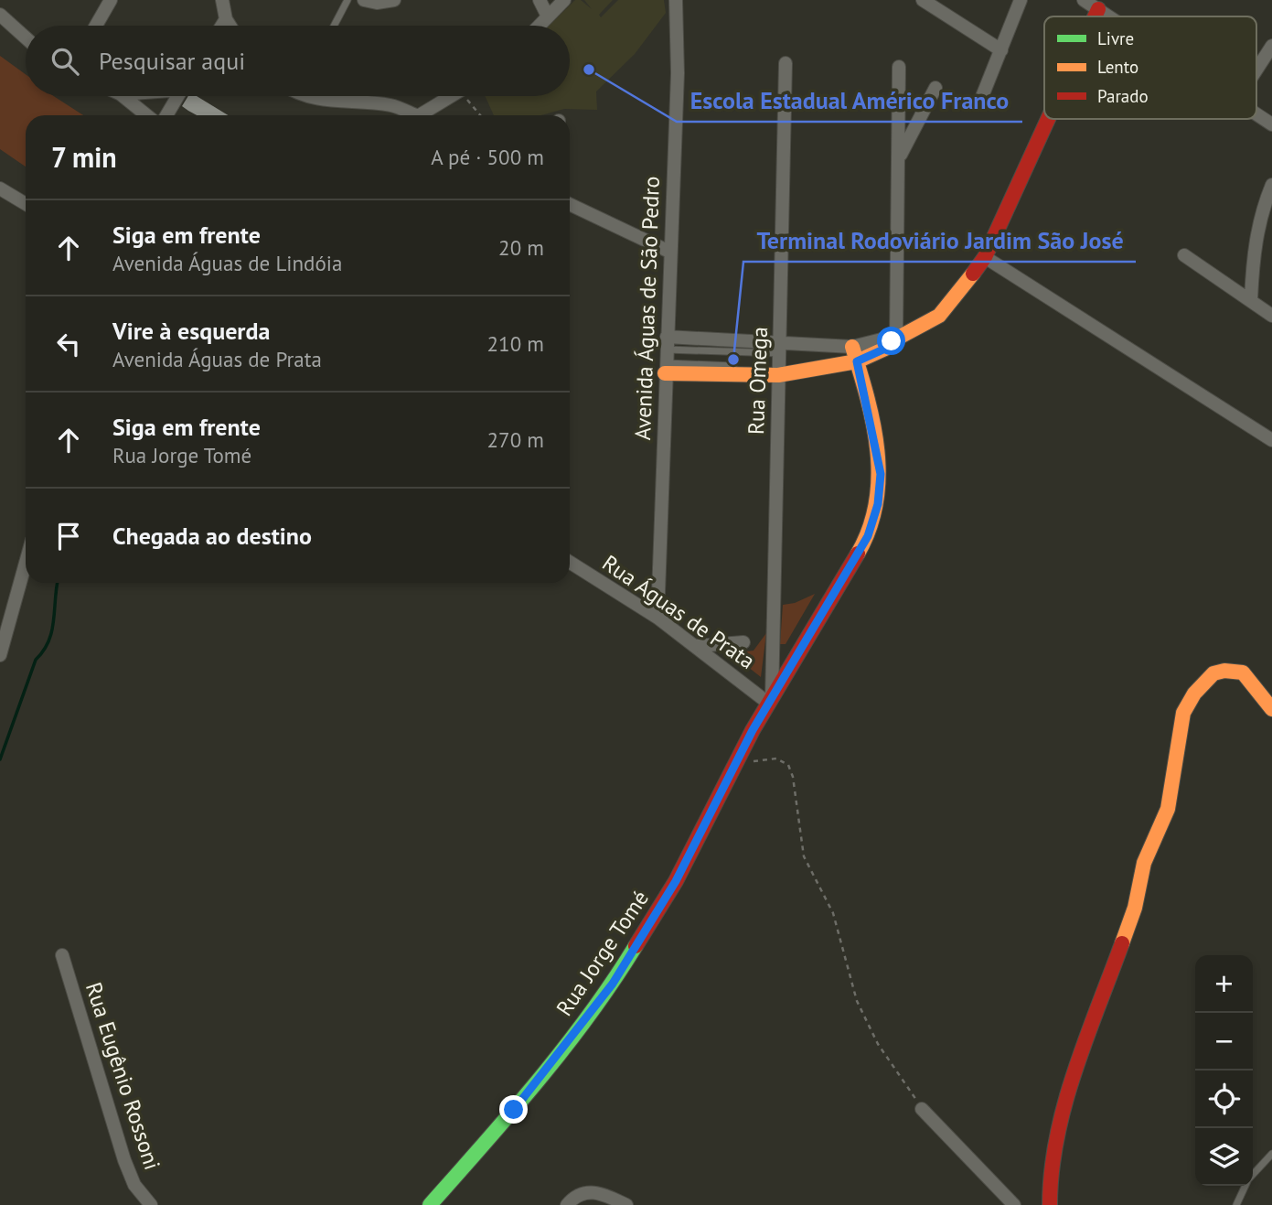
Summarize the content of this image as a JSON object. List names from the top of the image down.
{
  "streets": {
    "street": [
      "Avenida Águas de São Pedro",
      "Rua Omega",
      "Rua Águas de Prata",
      "Rua Jorge Tomé",
      "Rua Eugênio Rossoni"
    ]
  },
  "crossings": [
    ["Avenida Águas de São Pedro", "Rua Águas de Prata"],
    ["Rua Omega", "Rua Águas de Prata"],
    ["Rua Omega", "Rua Jorge Tomé"],
    ["Rua Águas de Prata", "Rua Jorge Tomé"]
  ],
  "places": ["Escola Estadual Américo Franco", "Terminal Rodoviário Jardim São José"],
  "legend": ["Livre", "Lento", "Parado"],
  "page": {
    "search": "Pesquisar aqui",
    "heading": ["7 min", "A pé · 500 m"],
    "list": [
      ["Siga em frente", "Avenida Águas de Lindóia", "20 m"],
      ["Vire à esquerda", "Avenida Águas de Prata", "210 m"],
      ["Siga em frente", "Rua Jorge Tomé", "270 m"],
      "Chegada ao destino"
    ],
    "map_buttons": ["+", "−"]
  }
}
